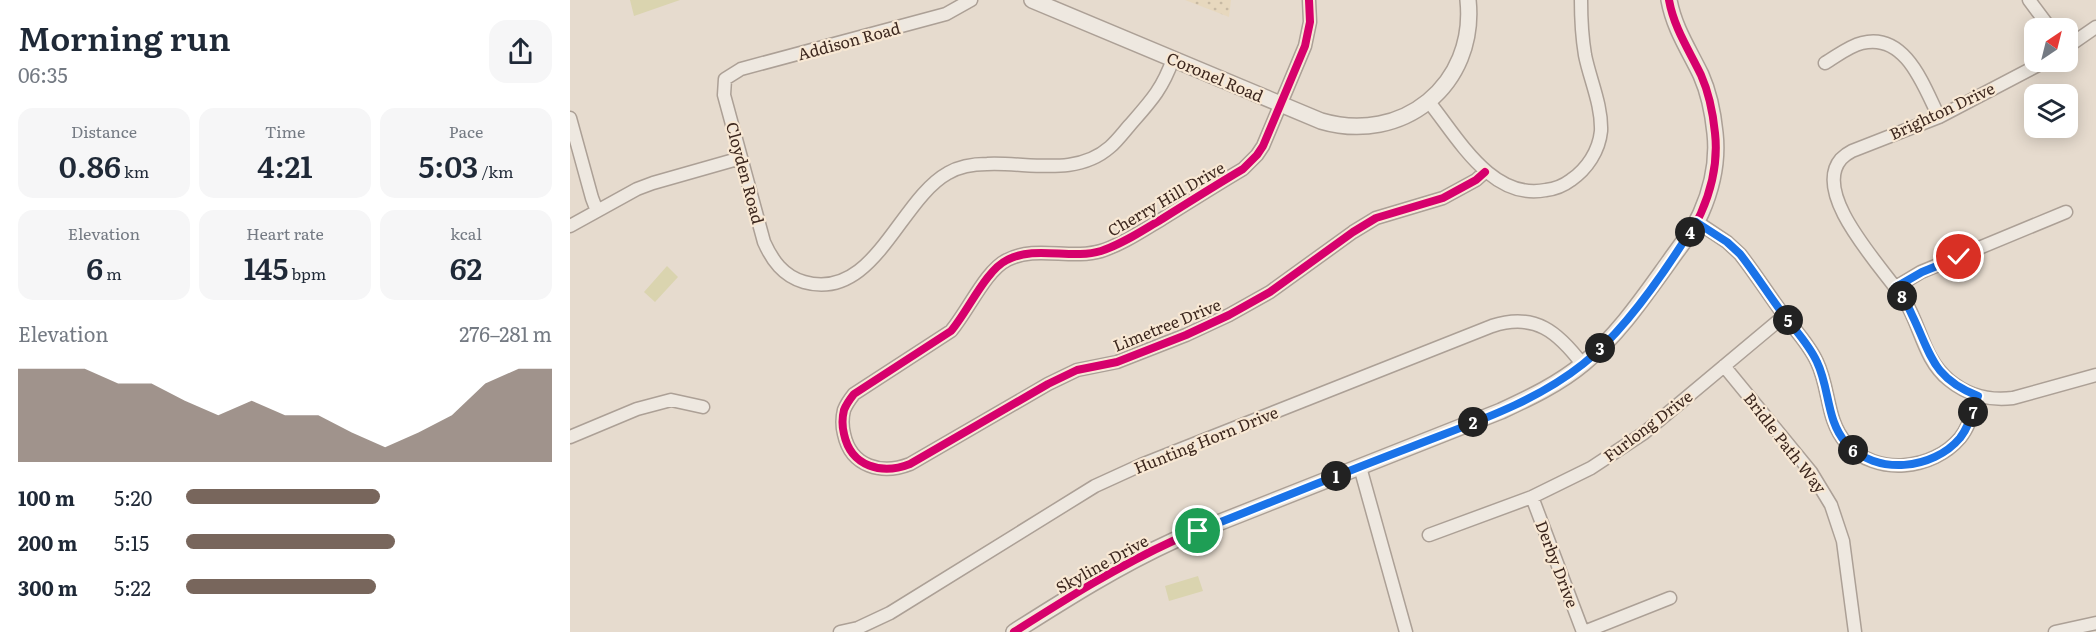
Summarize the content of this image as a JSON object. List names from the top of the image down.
{
  "streets": {
    "street": [
      "Addison Road",
      "Coronel Road",
      "Brighton Drive",
      "Cloyden Road",
      "Cherry Hill Drive",
      "Limetree Drive",
      "Furlong Drive",
      "Hunting Horn Drive",
      "Bridle Path Way",
      "Skyline Drive",
      "Derby Drive"
    ]
  },
  "crossings": [
    ["Addison Road", "Cloyden Road"],
    ["Coronel Road", "Cloyden Road"],
    ["Coronel Road", "Cherry Hill Drive"],
    ["Cherry Hill Drive", "Limetree Drive"],
    ["Furlong Drive", "Bridle Path Way"],
    ["Furlong Drive", "Derby Drive"],
    ["Hunting Horn Drive", "Skyline Drive"]
  ],
  "north": "top right",
  "page": {
    "heading": ["Morning run", "06:35"],
    "stats": [
      ["Distance", "0.86 km"],
      ["Time", "4:21"],
      ["Pace", "5:03 /km"],
      ["Elevation", "6 m"],
      ["Heart rate", "145 bpm"],
      ["kcal", "62"]
    ],
    "pins": [
      "4",
      "8",
      "5",
      "3",
      "7",
      "2",
      "6",
      "1"
    ],
    "chart": ["Elevation", "276–281 m"],
    "list": [
      {
        "name": "100 m",
        "note": "5:20"
      },
      {
        "name": "200 m",
        "note": "5:15"
      },
      {
        "name": "300 m",
        "note": "5:22"
      }
    ]
  }
}
